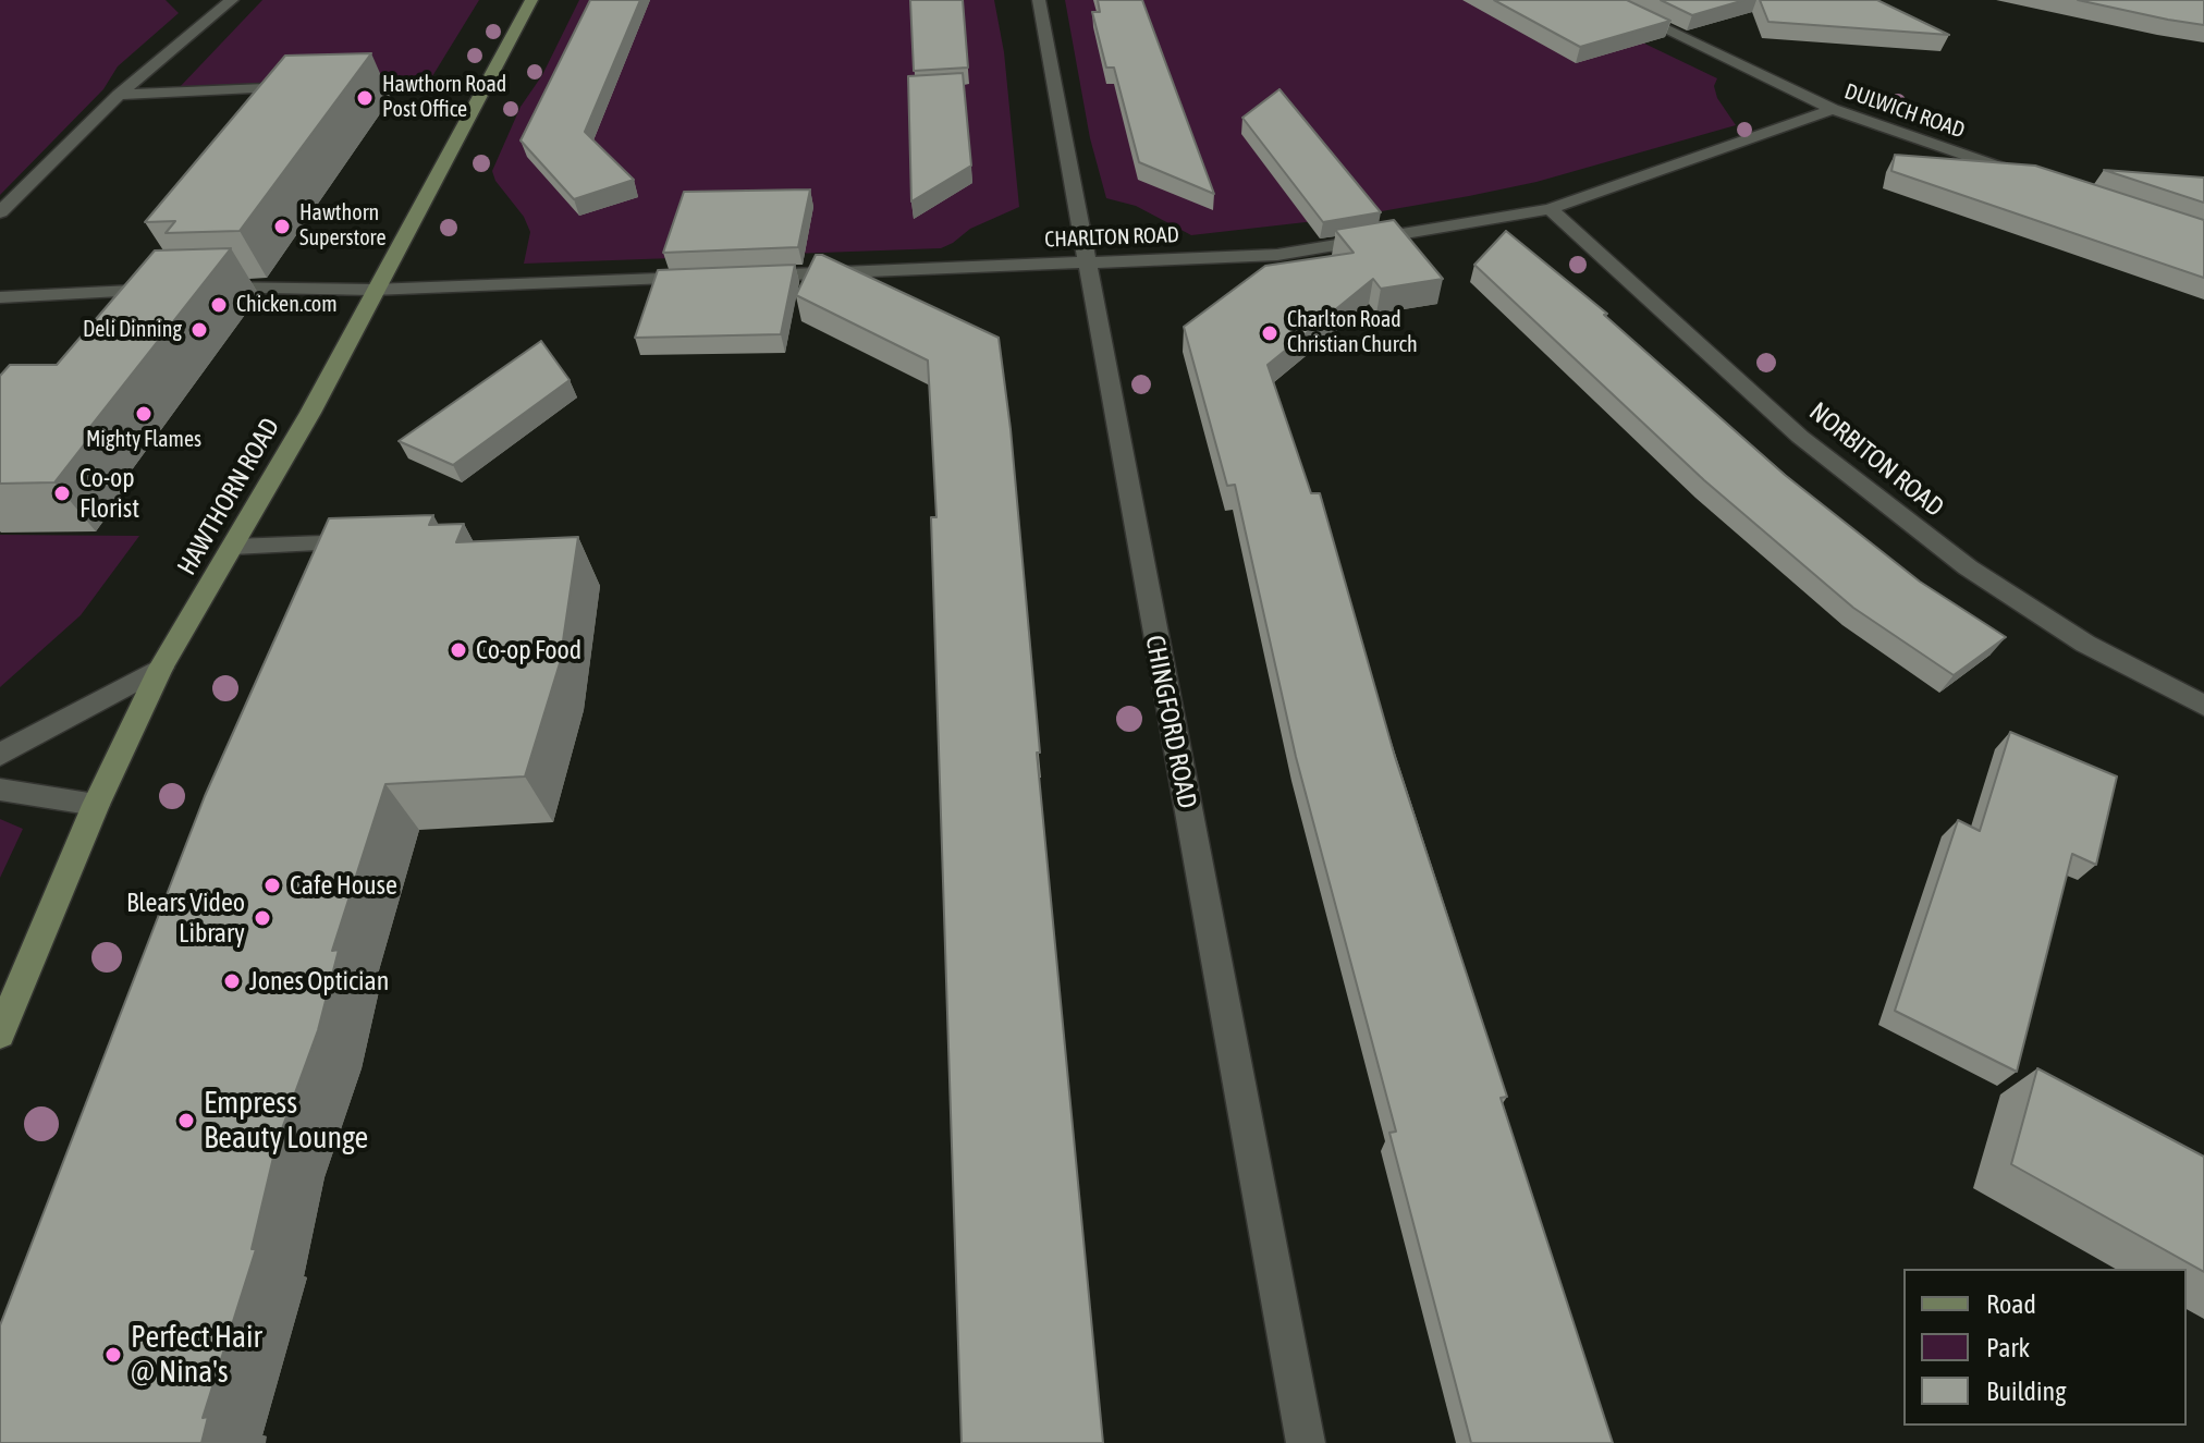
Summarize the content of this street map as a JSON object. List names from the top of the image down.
{
  "streets": {
    "street": [
      "DULWICH ROAD",
      "CHARLTON ROAD",
      "NORBITON ROAD",
      "HAWTHORN ROAD",
      "CHINGFORD ROAD"
    ]
  },
  "crossings": [
    ["DULWICH ROAD", "CHARLTON ROAD"],
    ["CHARLTON ROAD", "NORBITON ROAD"],
    ["CHARLTON ROAD", "CHINGFORD ROAD"]
  ],
  "places": [
    "Hawthorn Road Post Office",
    "Hawthorn Superstore",
    "Chicken.com",
    "Deli Dinning",
    "Charlton Road Christian Church",
    "Mighty Flames",
    "Co-op Florist",
    "Co-op Food",
    "Cafe House",
    "Blears Video Library",
    "Jones Optician",
    "Empress Beauty Lounge",
    "Perfect Hair @ Nina's"
  ],
  "legend": ["Road", "Park", "Building"]
}
